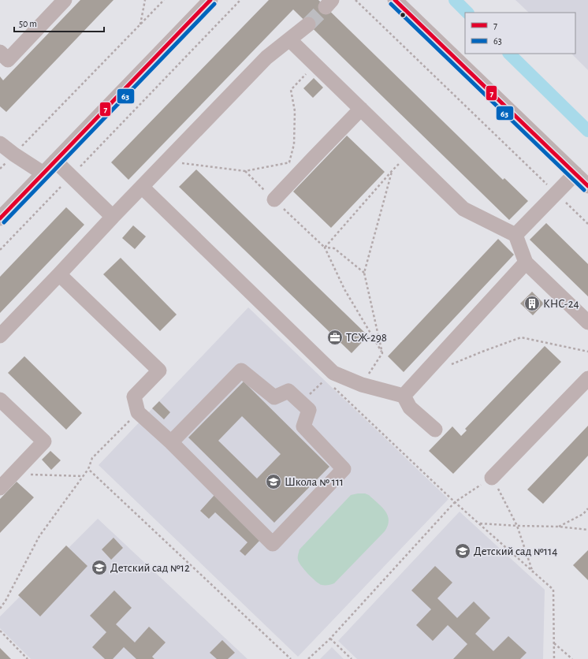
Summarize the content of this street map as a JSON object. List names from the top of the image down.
{
  "places": {
    "building": ["КНС-24"],
    "office": ["ТСЖ-298"],
    "school or university": ["Школа № 111", "Детский сад №114", "Детский сад №12"]
  },
  "lines": ["transit line 7", "transit line 63"],
  "legend": ["7", "63"],
  "scale_bar": "50 m"
}
